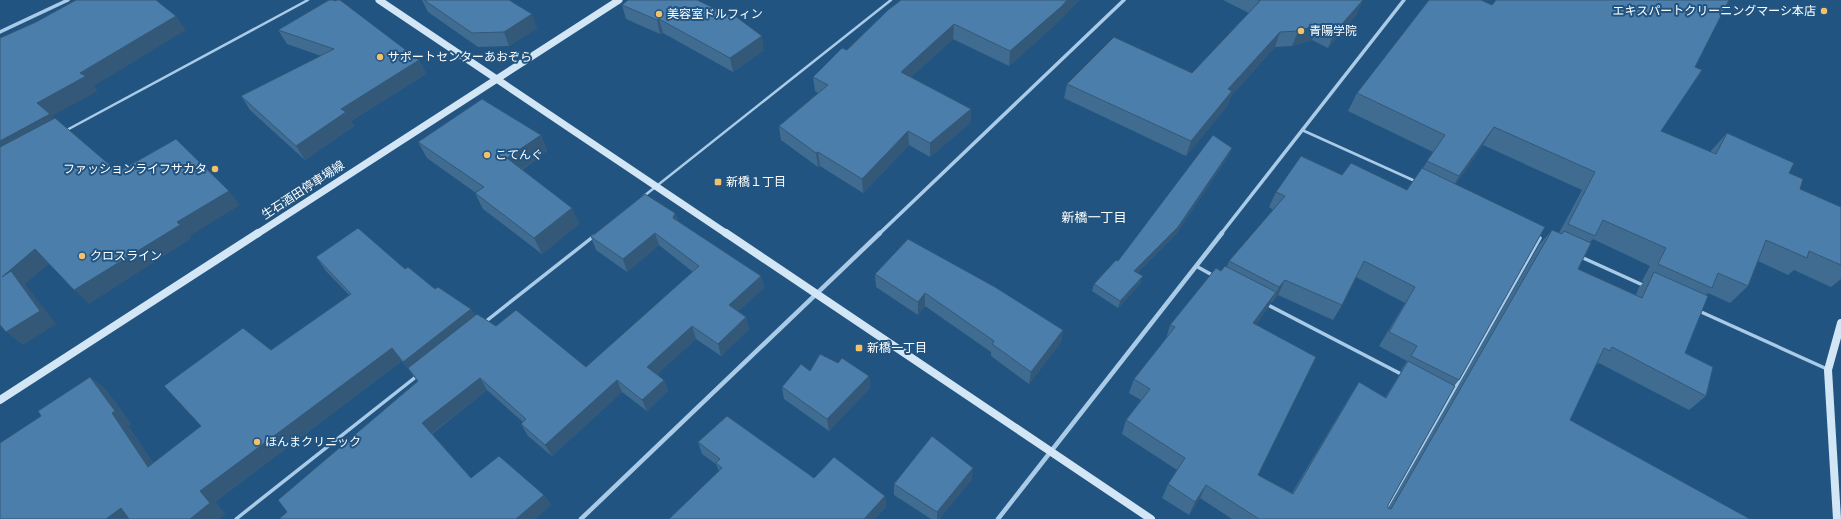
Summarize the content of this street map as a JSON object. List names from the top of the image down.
{
  "streets": {
    "street": ["生石酒田停車場線"]
  },
  "districts": ["新橋一丁目"],
  "places": {
    "other": [
      "エキスパートクリーニングマーシ本店",
      "美容室ドルフィン",
      "青陽学院",
      "サポートセンターあおぞら",
      "こてんぐ",
      "ファッションライフサカタ",
      "クロスライン",
      "ほんまクリニック"
    ],
    "transit": ["新橋１丁目", "新橋一丁目"]
  }
}
